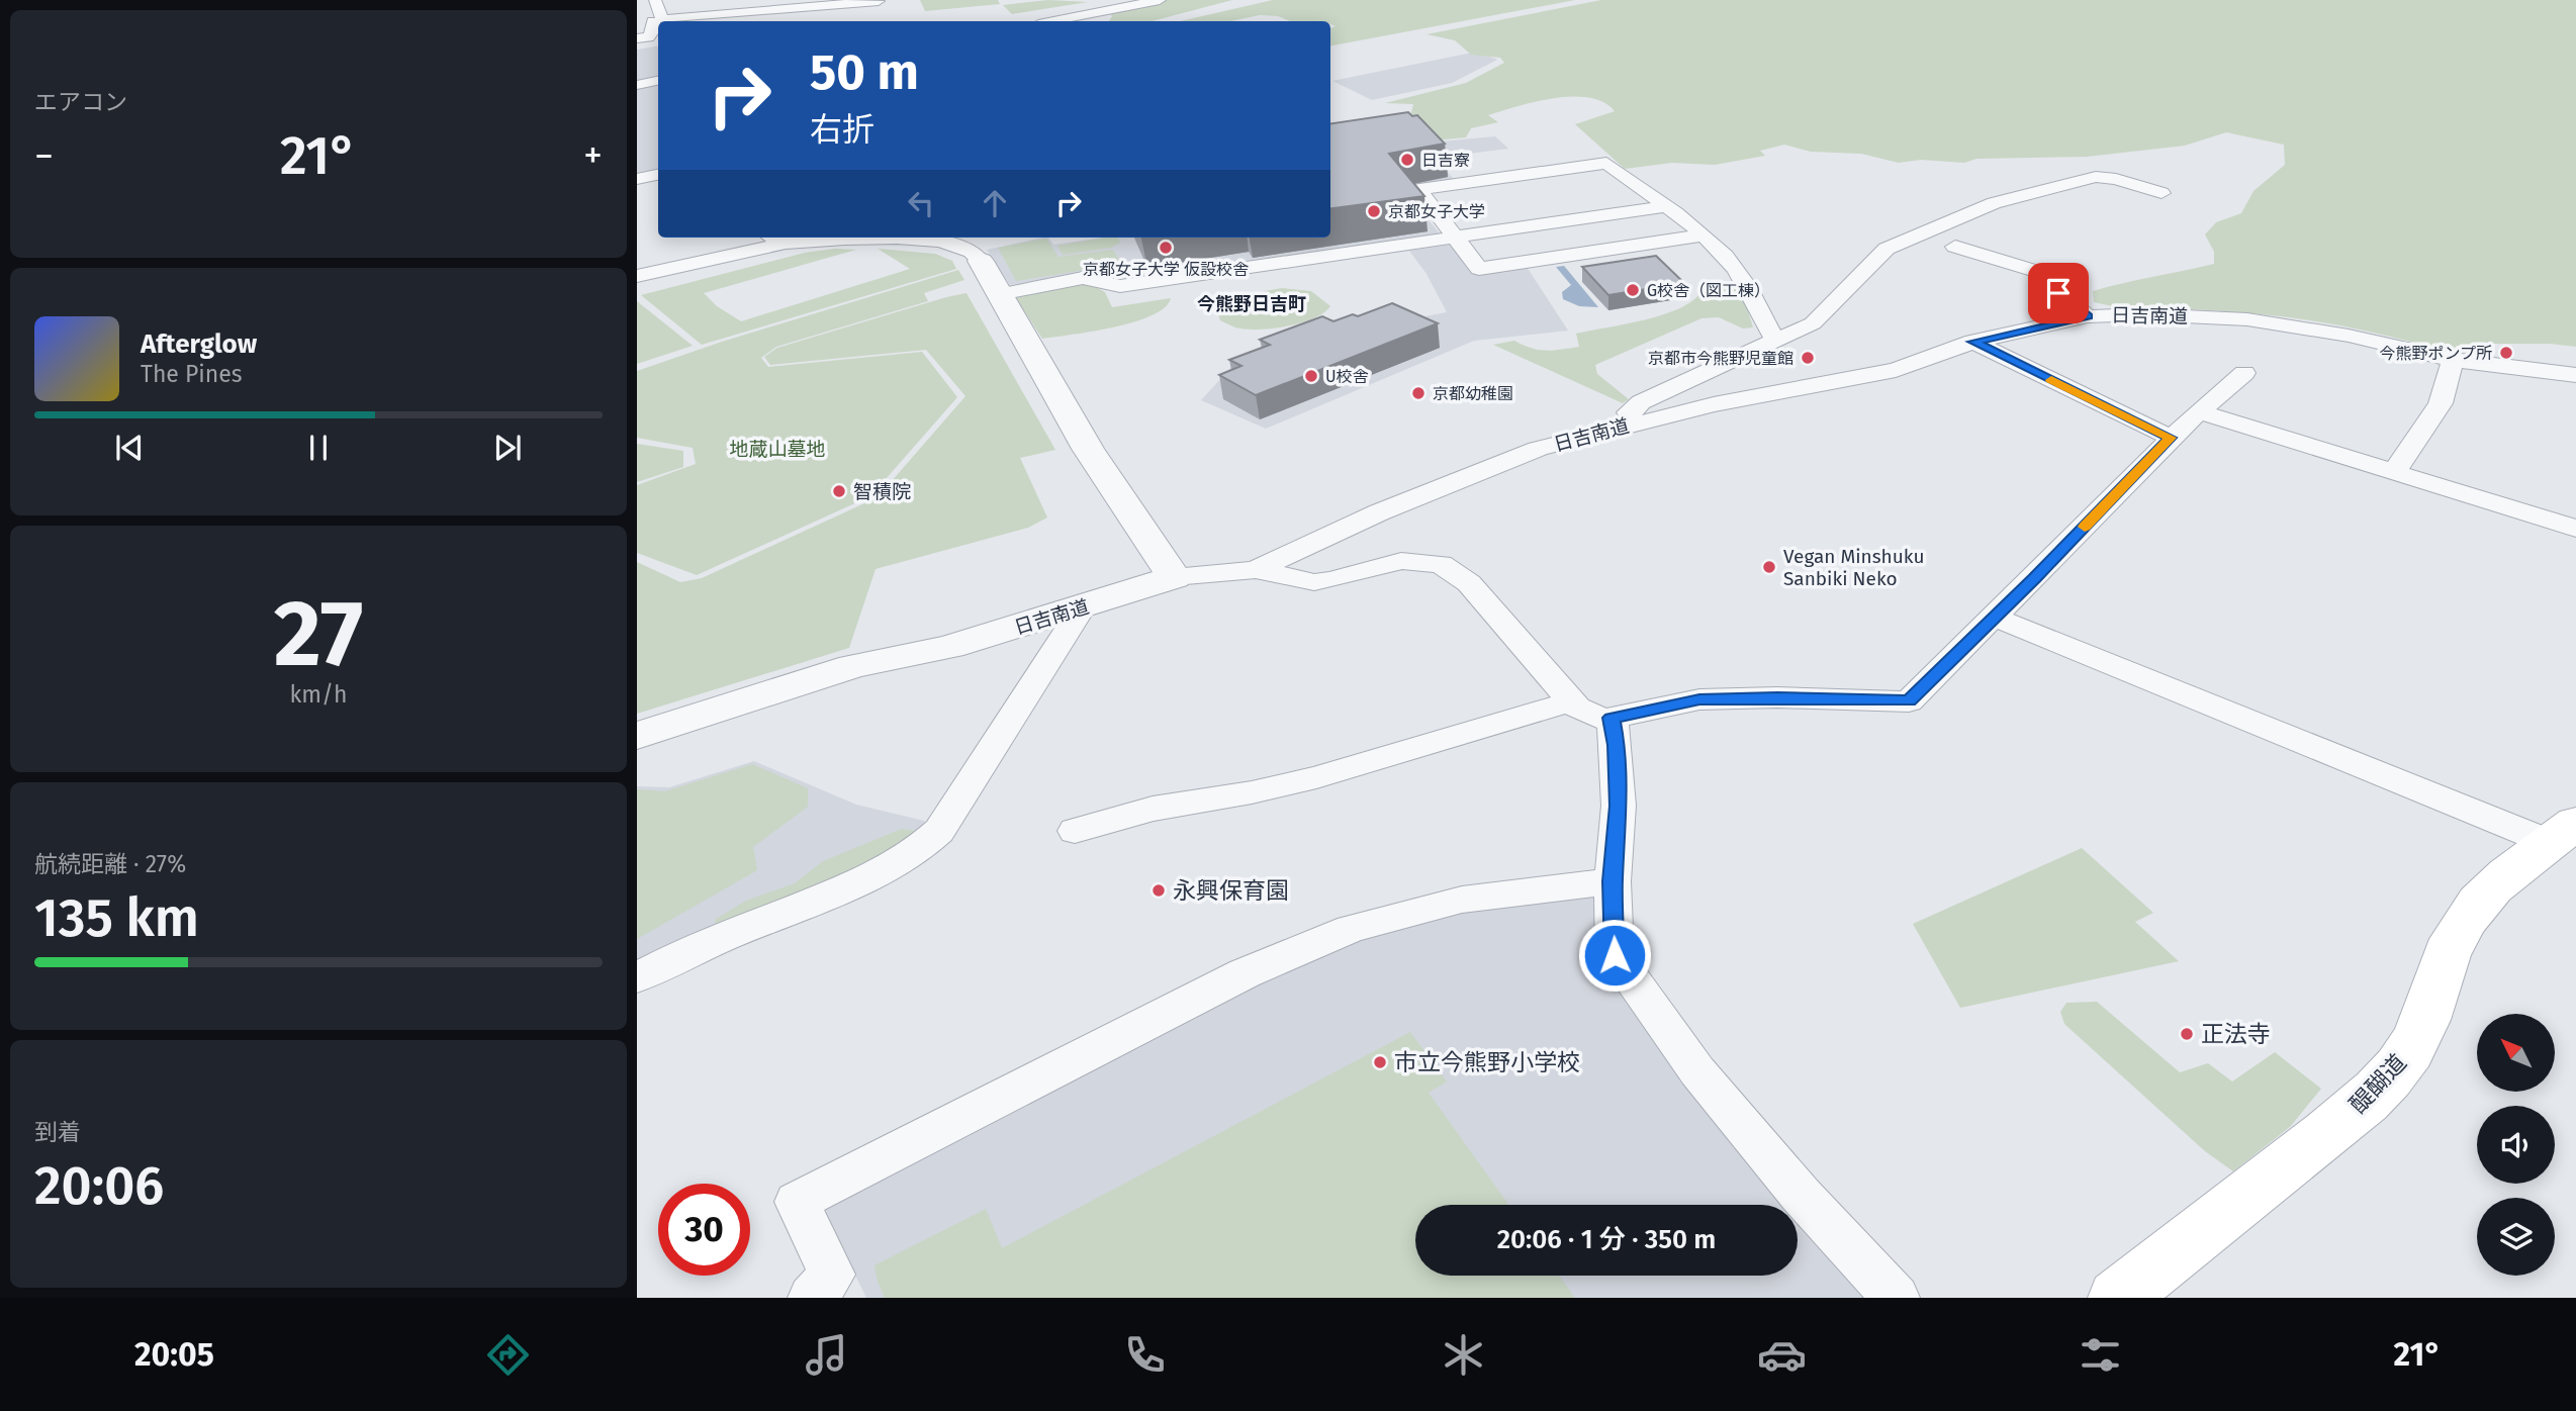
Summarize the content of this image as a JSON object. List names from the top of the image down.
{
  "streets": {
    "main road": ["醍醐道"],
    "street": ["日吉南道"]
  },
  "districts": ["今熊野日吉町"],
  "parks": ["地蔵山墓地"],
  "places": [
    "日吉寮",
    "京都女子大学",
    "京都女子大学 仮設校舎",
    "G校舎（図工棟）",
    "今熊野ポンプ所",
    "京都市今熊野児童館",
    "U校舎",
    "京都幼稚園",
    "智積院",
    "Vegan Minshuku Sanbiki Neko",
    "永興保育園",
    "正法寺",
    "市立今熊野小学校"
  ],
  "north": "top left",
  "page": {
    "tile": [
      "エアコン",
      ["27", "km/h"],
      ["航続距離 · 27%", "135 km"],
      ["到着", "20:06"]
    ],
    "turn": ["50 m", "右折"],
    "heat": ["−", "21°", "+"],
    "song": ["Afterglow", "The Pines"],
    "limit": "30",
    "trip": "20:06 · 1 分 · 350 m",
    "tabs": ["20:05", "21°"]
  }
}
